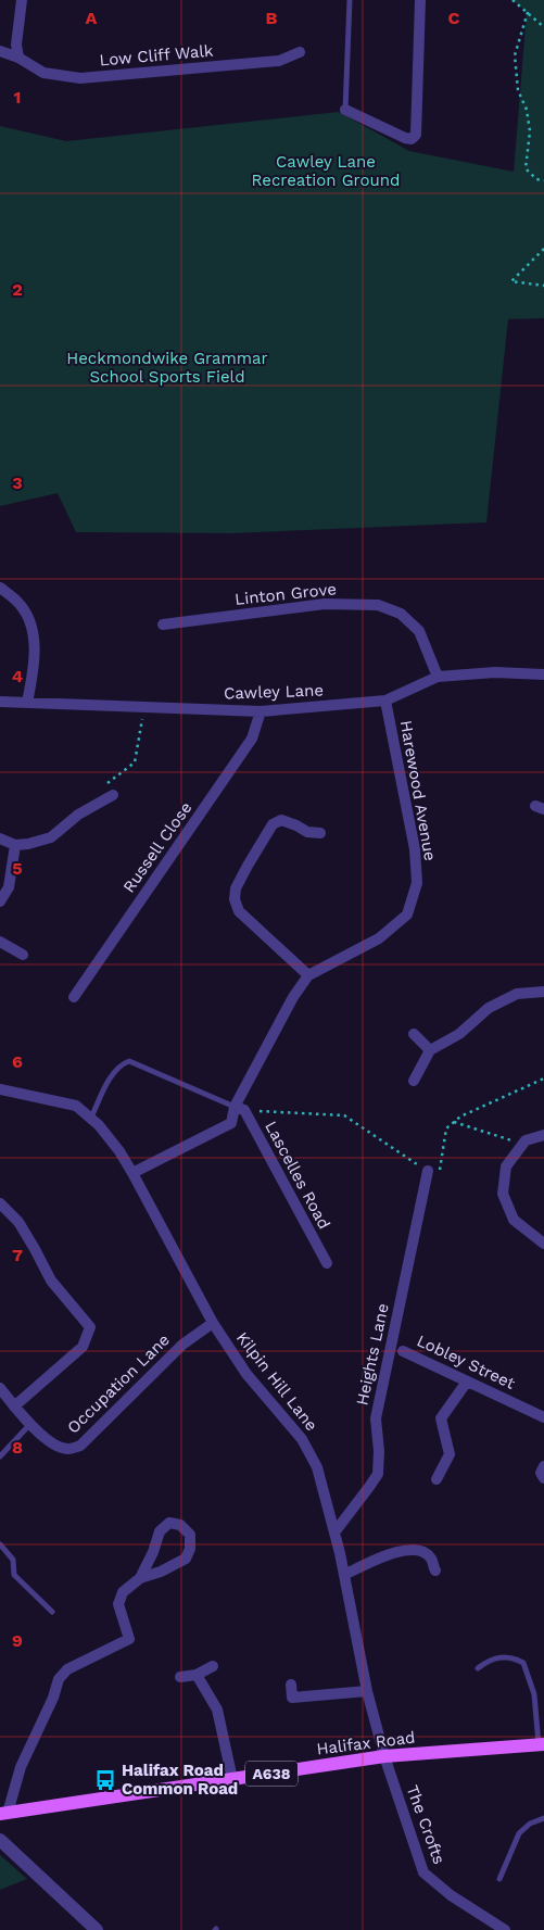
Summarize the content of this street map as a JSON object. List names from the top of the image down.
{
  "streets": {
    "main road": ["Halifax Road", "A638"],
    "street": [
      "Low Cliff Walk",
      "Linton Grove",
      "Cawley Lane",
      "Harewood Avenue",
      "Russell Close",
      "Lascelles Road",
      "Heights Lane",
      "Lobley Street",
      "Kilpin Hill Lane",
      "Occupation Lane",
      "The Crofts"
    ]
  },
  "crossings": [
    ["Linton Grove", "Cawley Lane"],
    ["Cawley Lane", "Harewood Avenue"],
    ["Cawley Lane", "Russell Close"],
    ["Harewood Avenue", "Lascelles Road"],
    ["Harewood Avenue", "Kilpin Hill Lane"],
    ["Heights Lane", "Kilpin Hill Lane"],
    ["Kilpin Hill Lane", "Occupation Lane"],
    ["Kilpin Hill Lane", "Halifax Road"],
    ["Kilpin Hill Lane", "The Crofts"],
    ["Halifax Road", "The Crofts"]
  ],
  "parks": ["Cawley Lane Recreation Ground", "Heckmondwike Grammar School Sports Field"],
  "places": {
    "bus stop": ["Halifax Road Common Road"]
  },
  "grid": {
    "columns": ["A", "B", "C"],
    "rows": [
      "1",
      "2",
      "3",
      "4",
      "5",
      "6",
      "7",
      "8",
      "9"
    ]
  }
}
